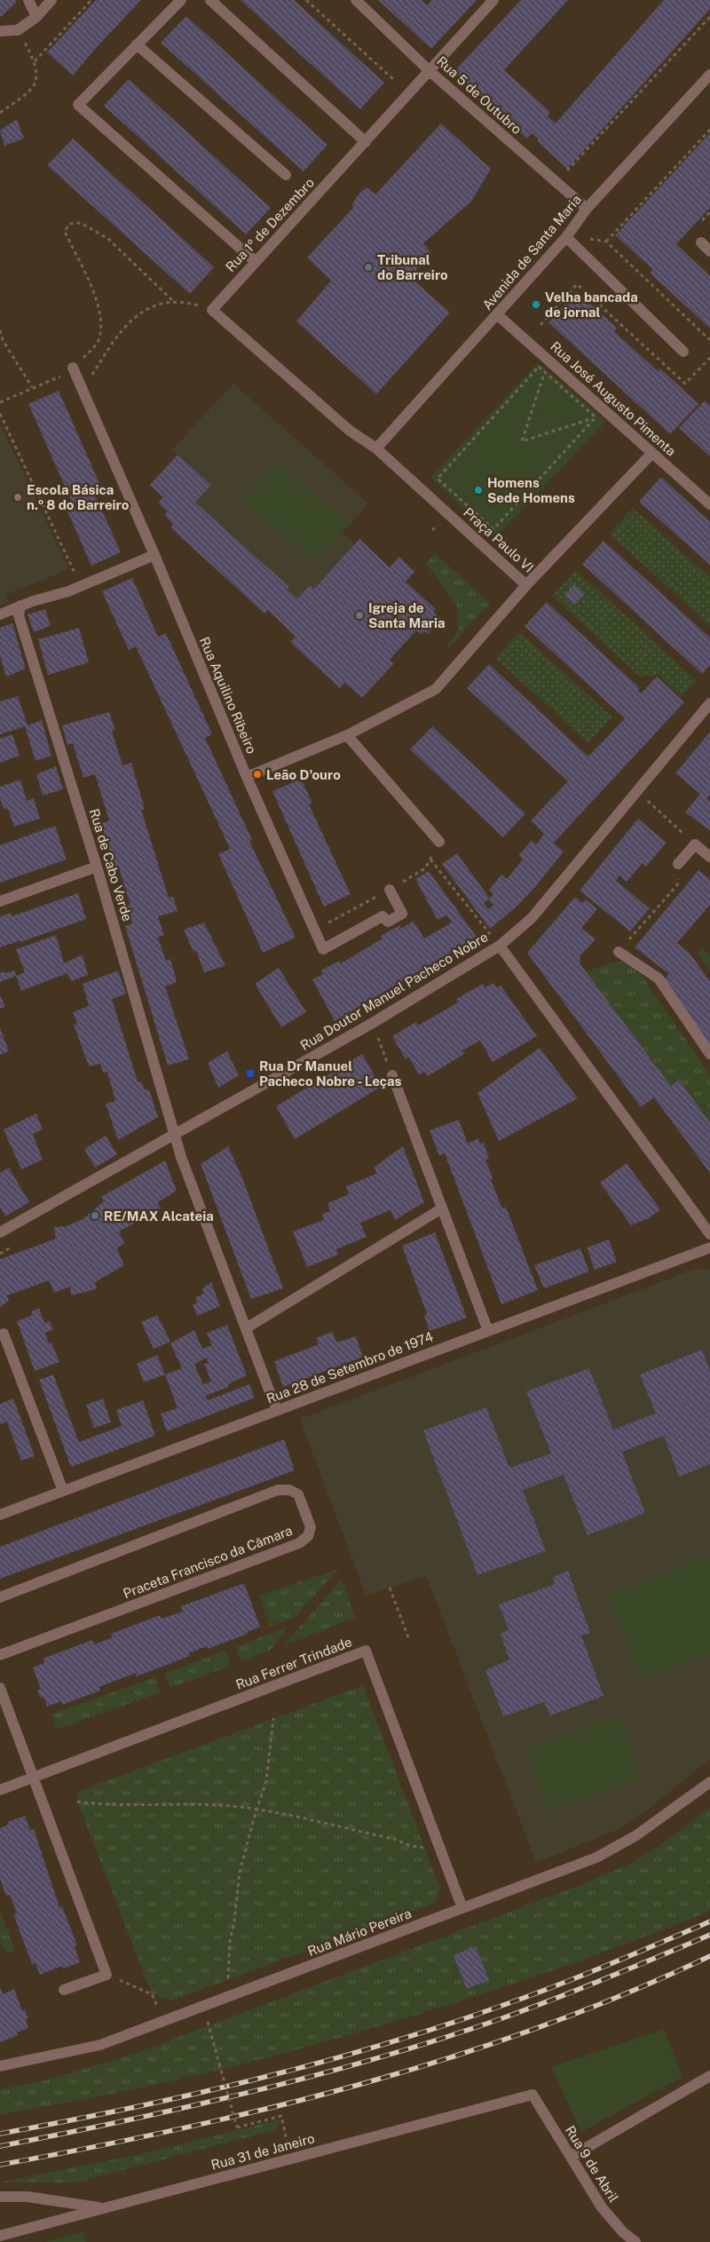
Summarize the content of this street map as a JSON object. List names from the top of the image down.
{
  "streets": {
    "street": [
      "Rua 5 de Outubro",
      "Rua 1º de Dezembro",
      "Avenida de Santa Maria",
      "Rua José Augusto Pimenta",
      "Praça Paulo VI",
      "Rua Aquilino Ribeiro",
      "Rua de Cabo Verde",
      "Rua Doutor Manuel Pacheco Nobre",
      "Rua 28 de Setembro de 1974",
      "Praceta Francisco da Câmara",
      "Rua Ferrer Trindade",
      "Rua Mário Pereira",
      "Rua 31 de Janeiro",
      "Rua 9 de Abril"
    ]
  },
  "crossings": [
    ["Rua 5 de Outubro", "Rua 1º de Dezembro"],
    ["Rua 5 de Outubro", "Avenida de Santa Maria"],
    ["Avenida de Santa Maria", "Rua José Augusto Pimenta"],
    ["Avenida de Santa Maria", "Praça Paulo VI"],
    ["Rua José Augusto Pimenta", "Praça Paulo VI"],
    ["Rua de Cabo Verde", "Rua Doutor Manuel Pacheco Nobre"],
    ["Rua de Cabo Verde", "Rua 28 de Setembro de 1974"],
    ["Rua Ferrer Trindade", "Rua Mário Pereira"],
    ["Rua 31 de Janeiro", "Rua 9 de Abril"]
  ],
  "places": {
    "other": [
      "Tribunal do Barreiro",
      "Velha bancada de jornal",
      "Homens Sede Homens",
      "Escola Básica n.º 8 do Barreiro",
      "Igreja de Santa Maria",
      "Leão D'ouro",
      "RE/MAX Alcateia"
    ],
    "transit": ["Rua Dr Manuel Pacheco Nobre - Leças"]
  }
}
